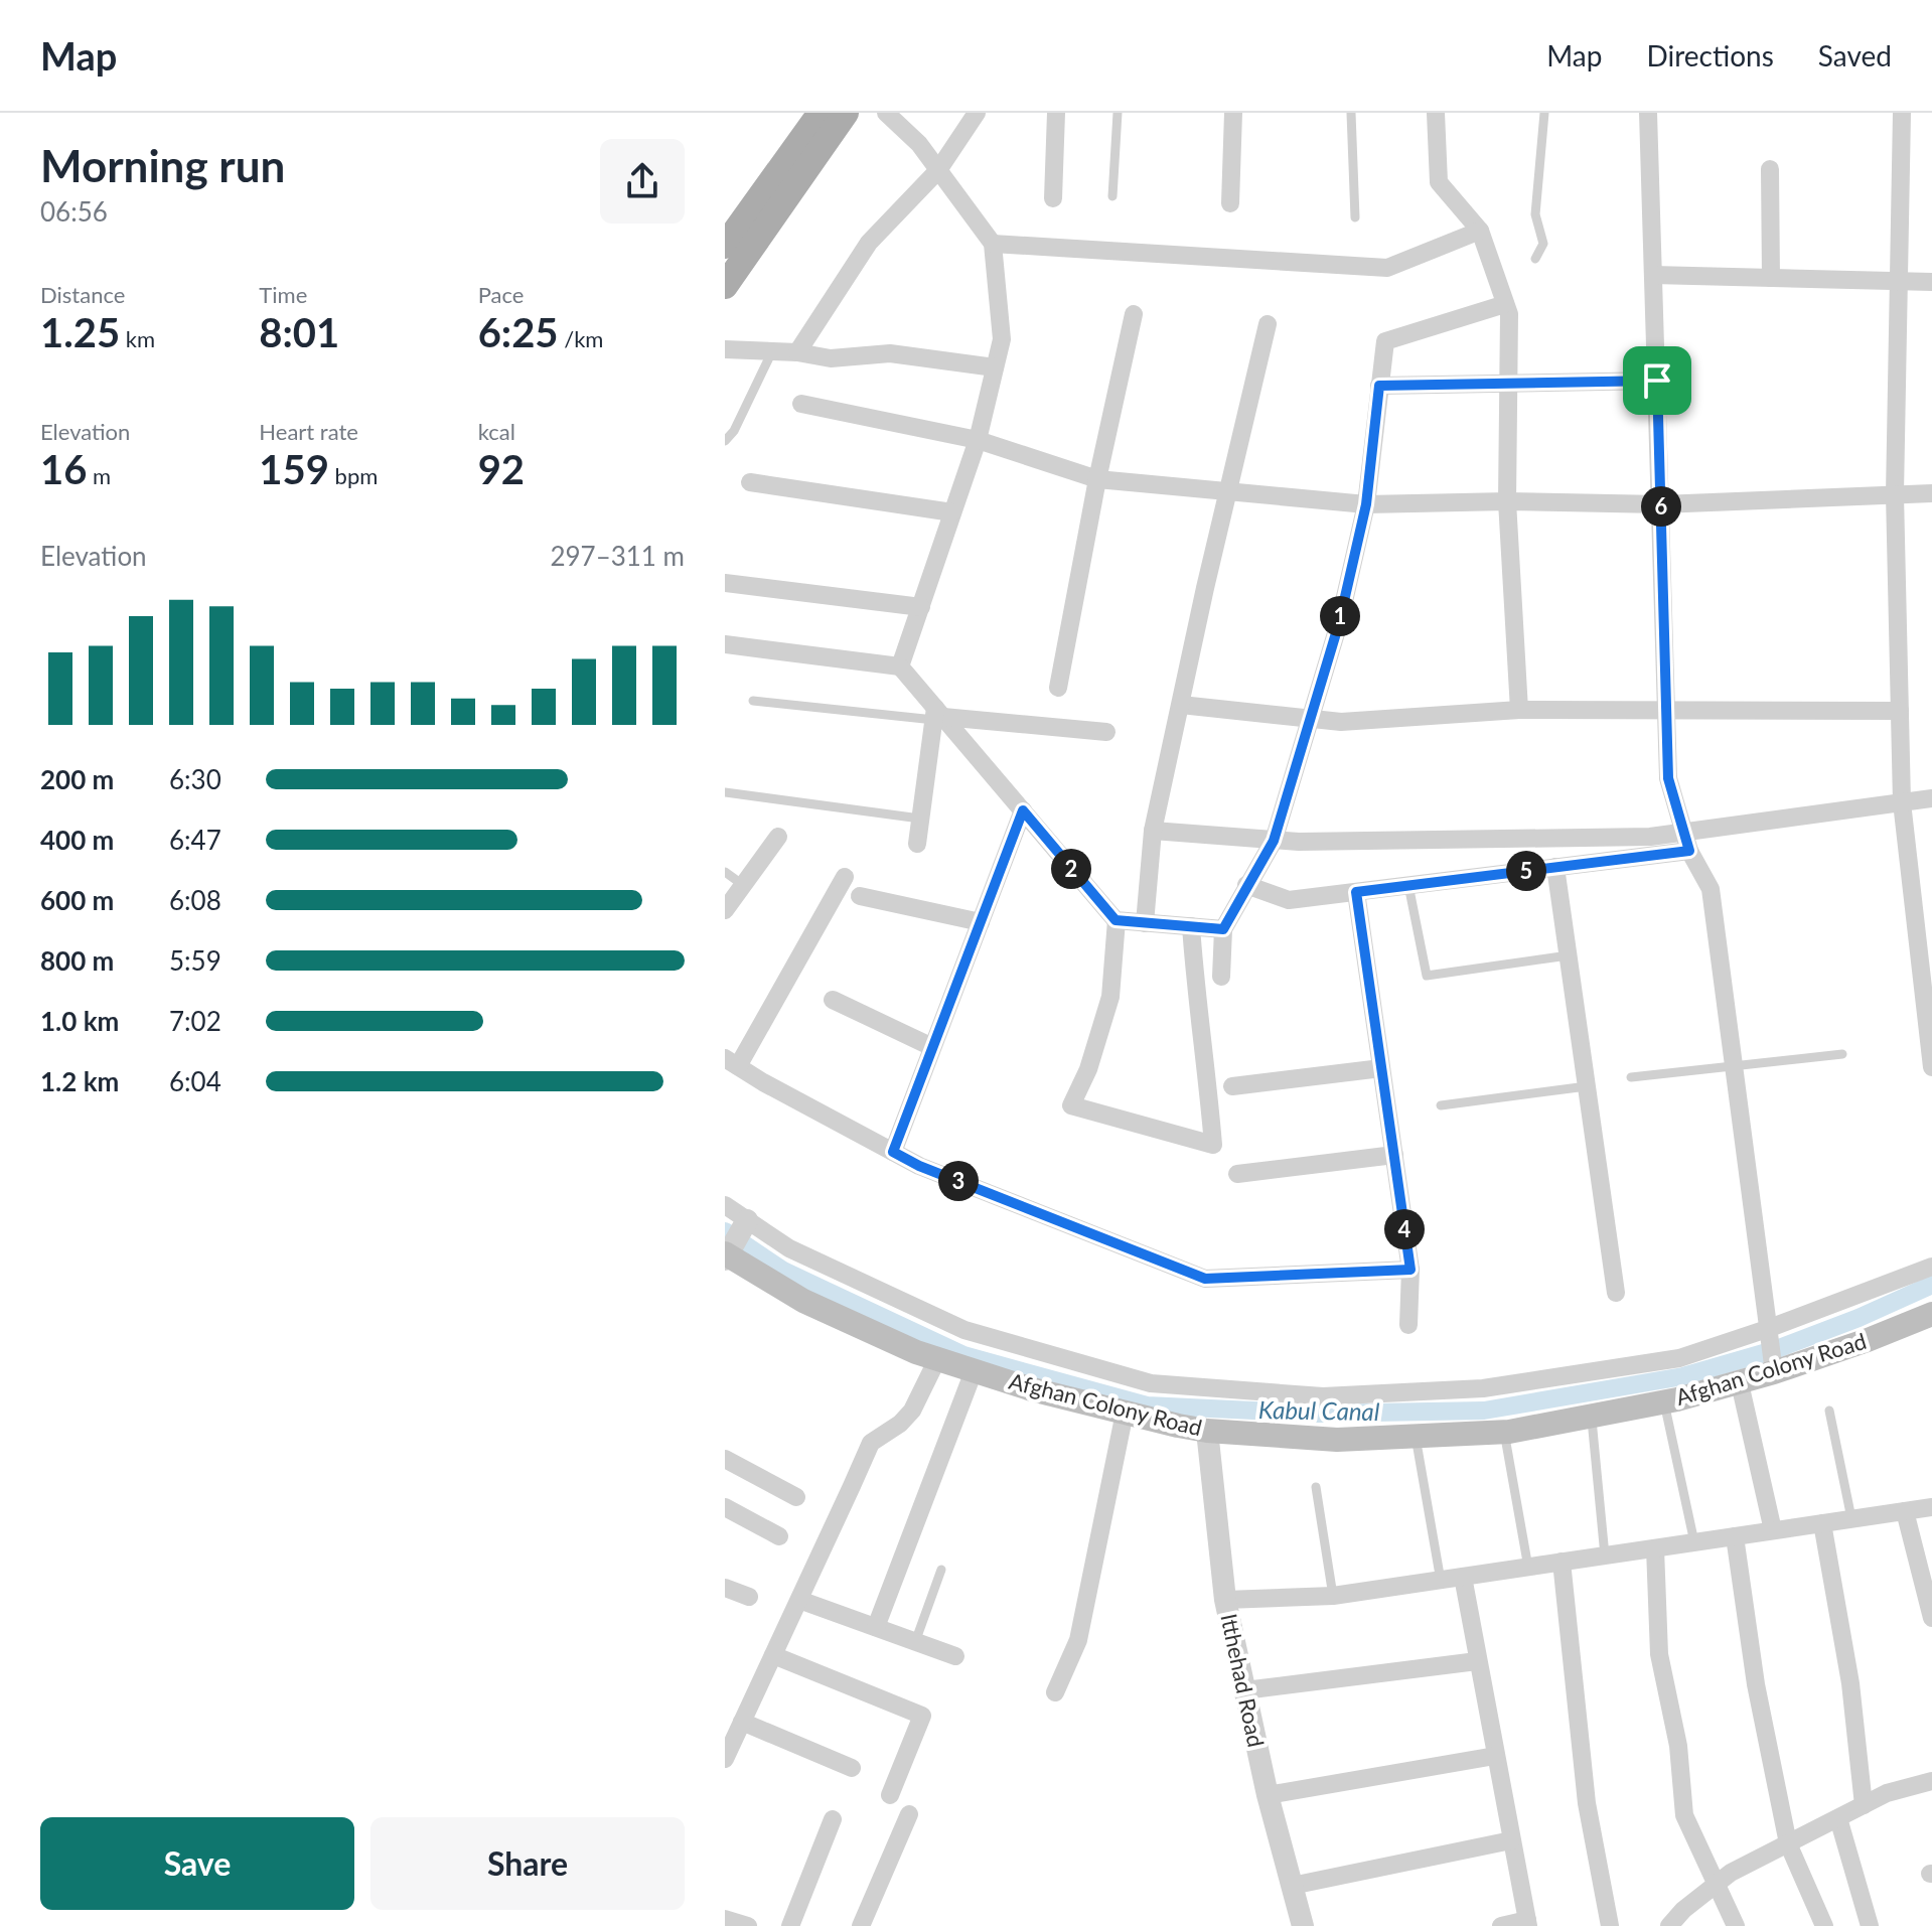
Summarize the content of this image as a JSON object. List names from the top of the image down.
{
  "streets": {
    "main road": ["Afghan Colony Road"],
    "street": ["Itthehad Road"]
  },
  "crossings": [
    ["Afghan Colony Road", "Itthehad Road"]
  ],
  "water": ["Kabul Canal"],
  "page": {
    "header": "Map",
    "nav": ["Map", "Directions", "Saved"],
    "heading": ["Morning run", "06:56"],
    "stats": [
      ["Distance", "1.25 km"],
      ["Time", "8:01"],
      ["Pace", "6:25 /km"],
      ["Elevation", "16 m"],
      ["Heart rate", "159 bpm"],
      ["kcal", "92"]
    ],
    "pins": [
      "6",
      "1",
      "2",
      "5",
      "3",
      "4"
    ],
    "chart": ["Elevation", "297–311 m"],
    "list": [
      {
        "name": "200 m",
        "note": "6:30"
      },
      {
        "name": "400 m",
        "note": "6:47"
      },
      {
        "name": "600 m",
        "note": "6:08"
      },
      {
        "name": "800 m",
        "note": "5:59"
      },
      {
        "name": "1.0 km",
        "note": "7:02"
      },
      {
        "name": "1.2 km",
        "note": "6:04"
      }
    ],
    "buttons": ["Save", "Share"]
  }
}
